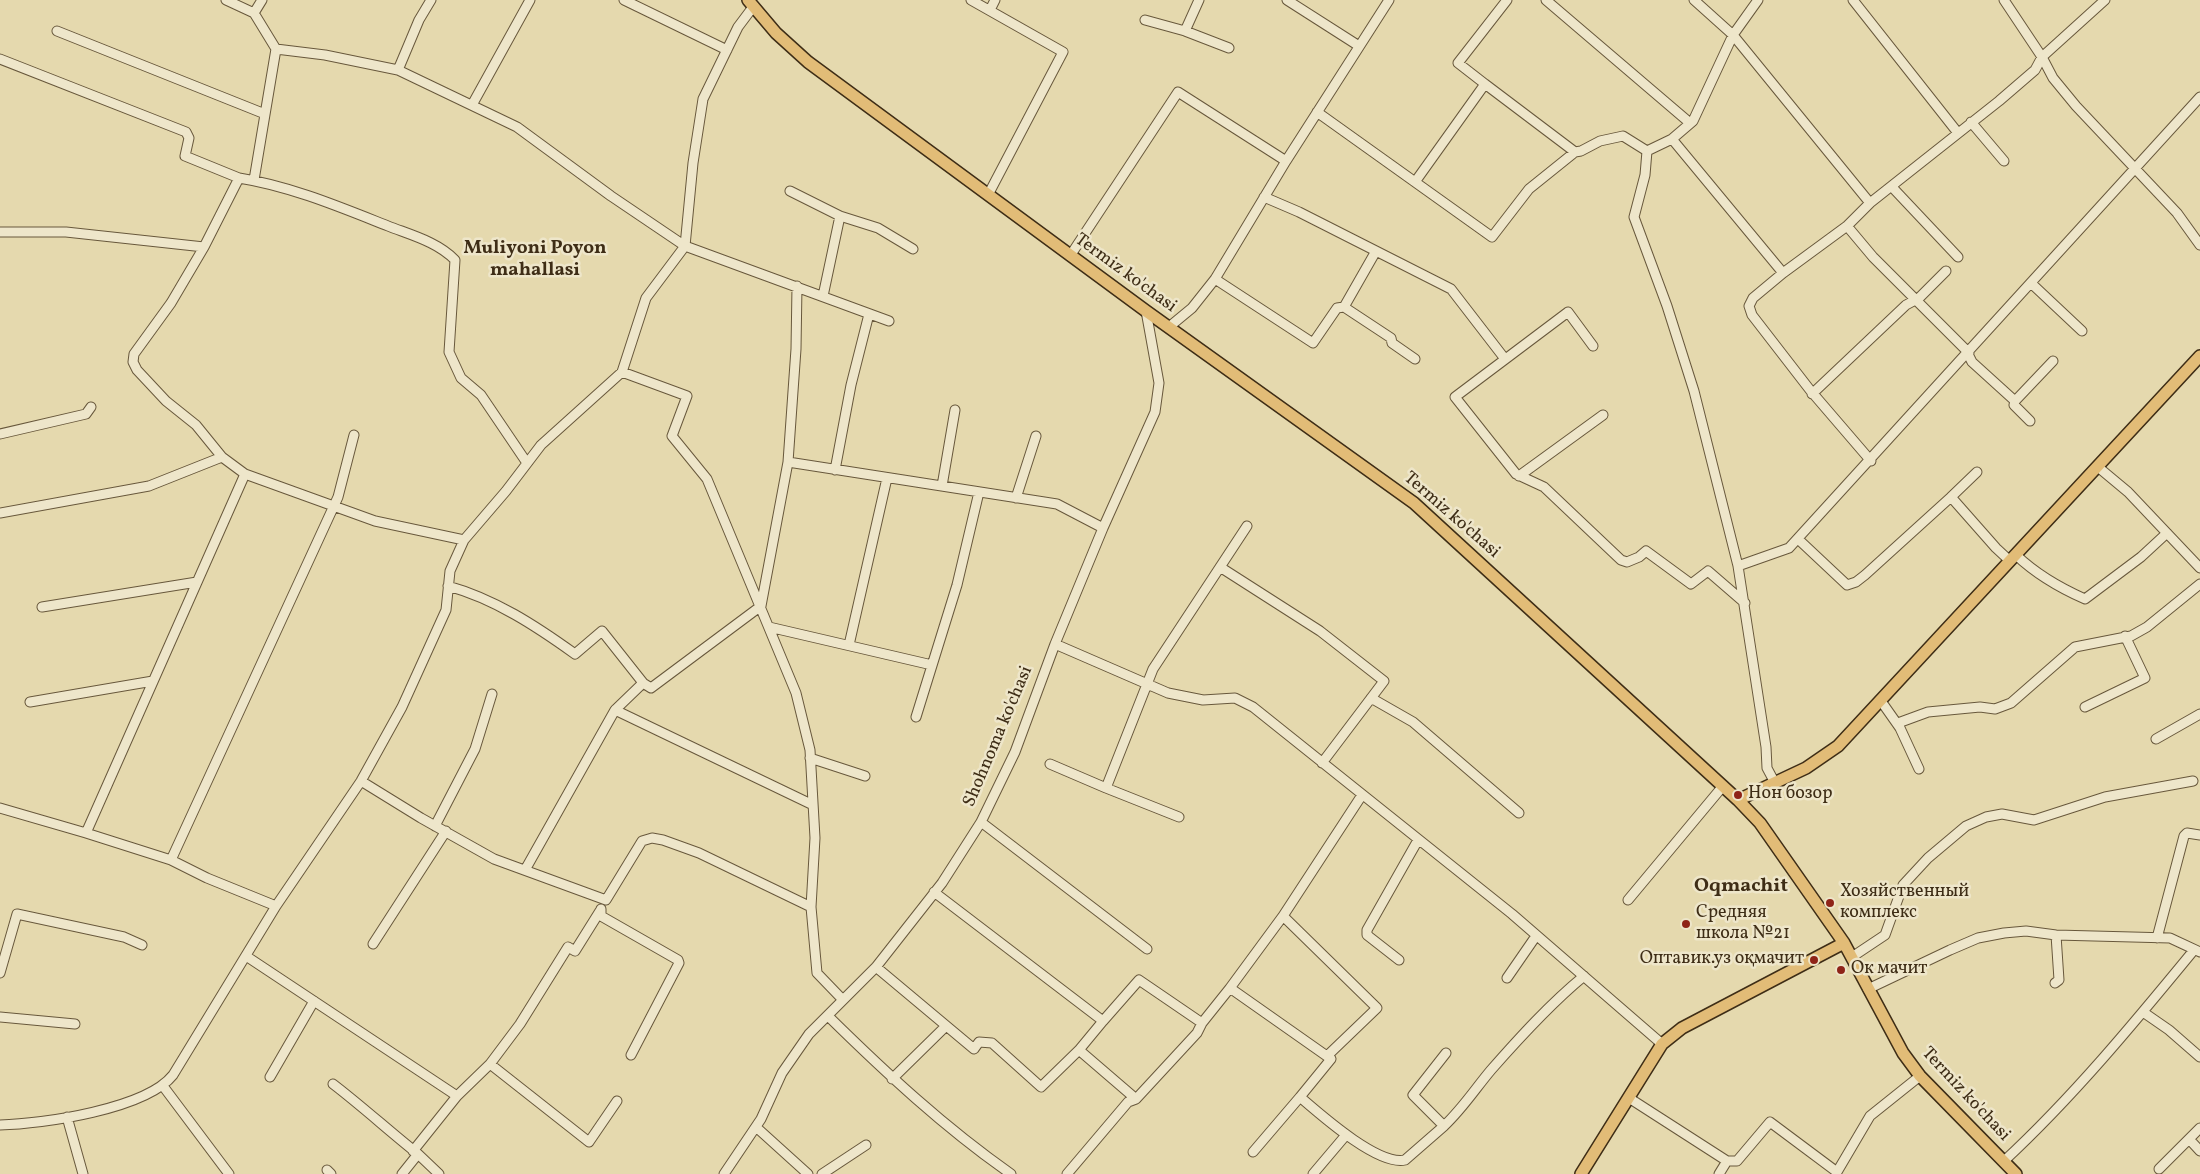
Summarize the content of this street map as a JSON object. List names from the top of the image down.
{
  "streets": {
    "main road": ["Termiz ko'chasi"],
    "street": ["Shohnoma ko'chasi"]
  },
  "crossings": [
    ["Termiz ko'chasi", "Shohnoma ko'chasi"]
  ],
  "districts": ["Muliyoni Poyon mahallasi", "Oqmachit"],
  "places": [
    "Нон бозор",
    "Хозяйственный комплекс",
    "Средняя школа №21",
    "Оптавик.уз оқмачит",
    "Ок мачит"
  ]
}
